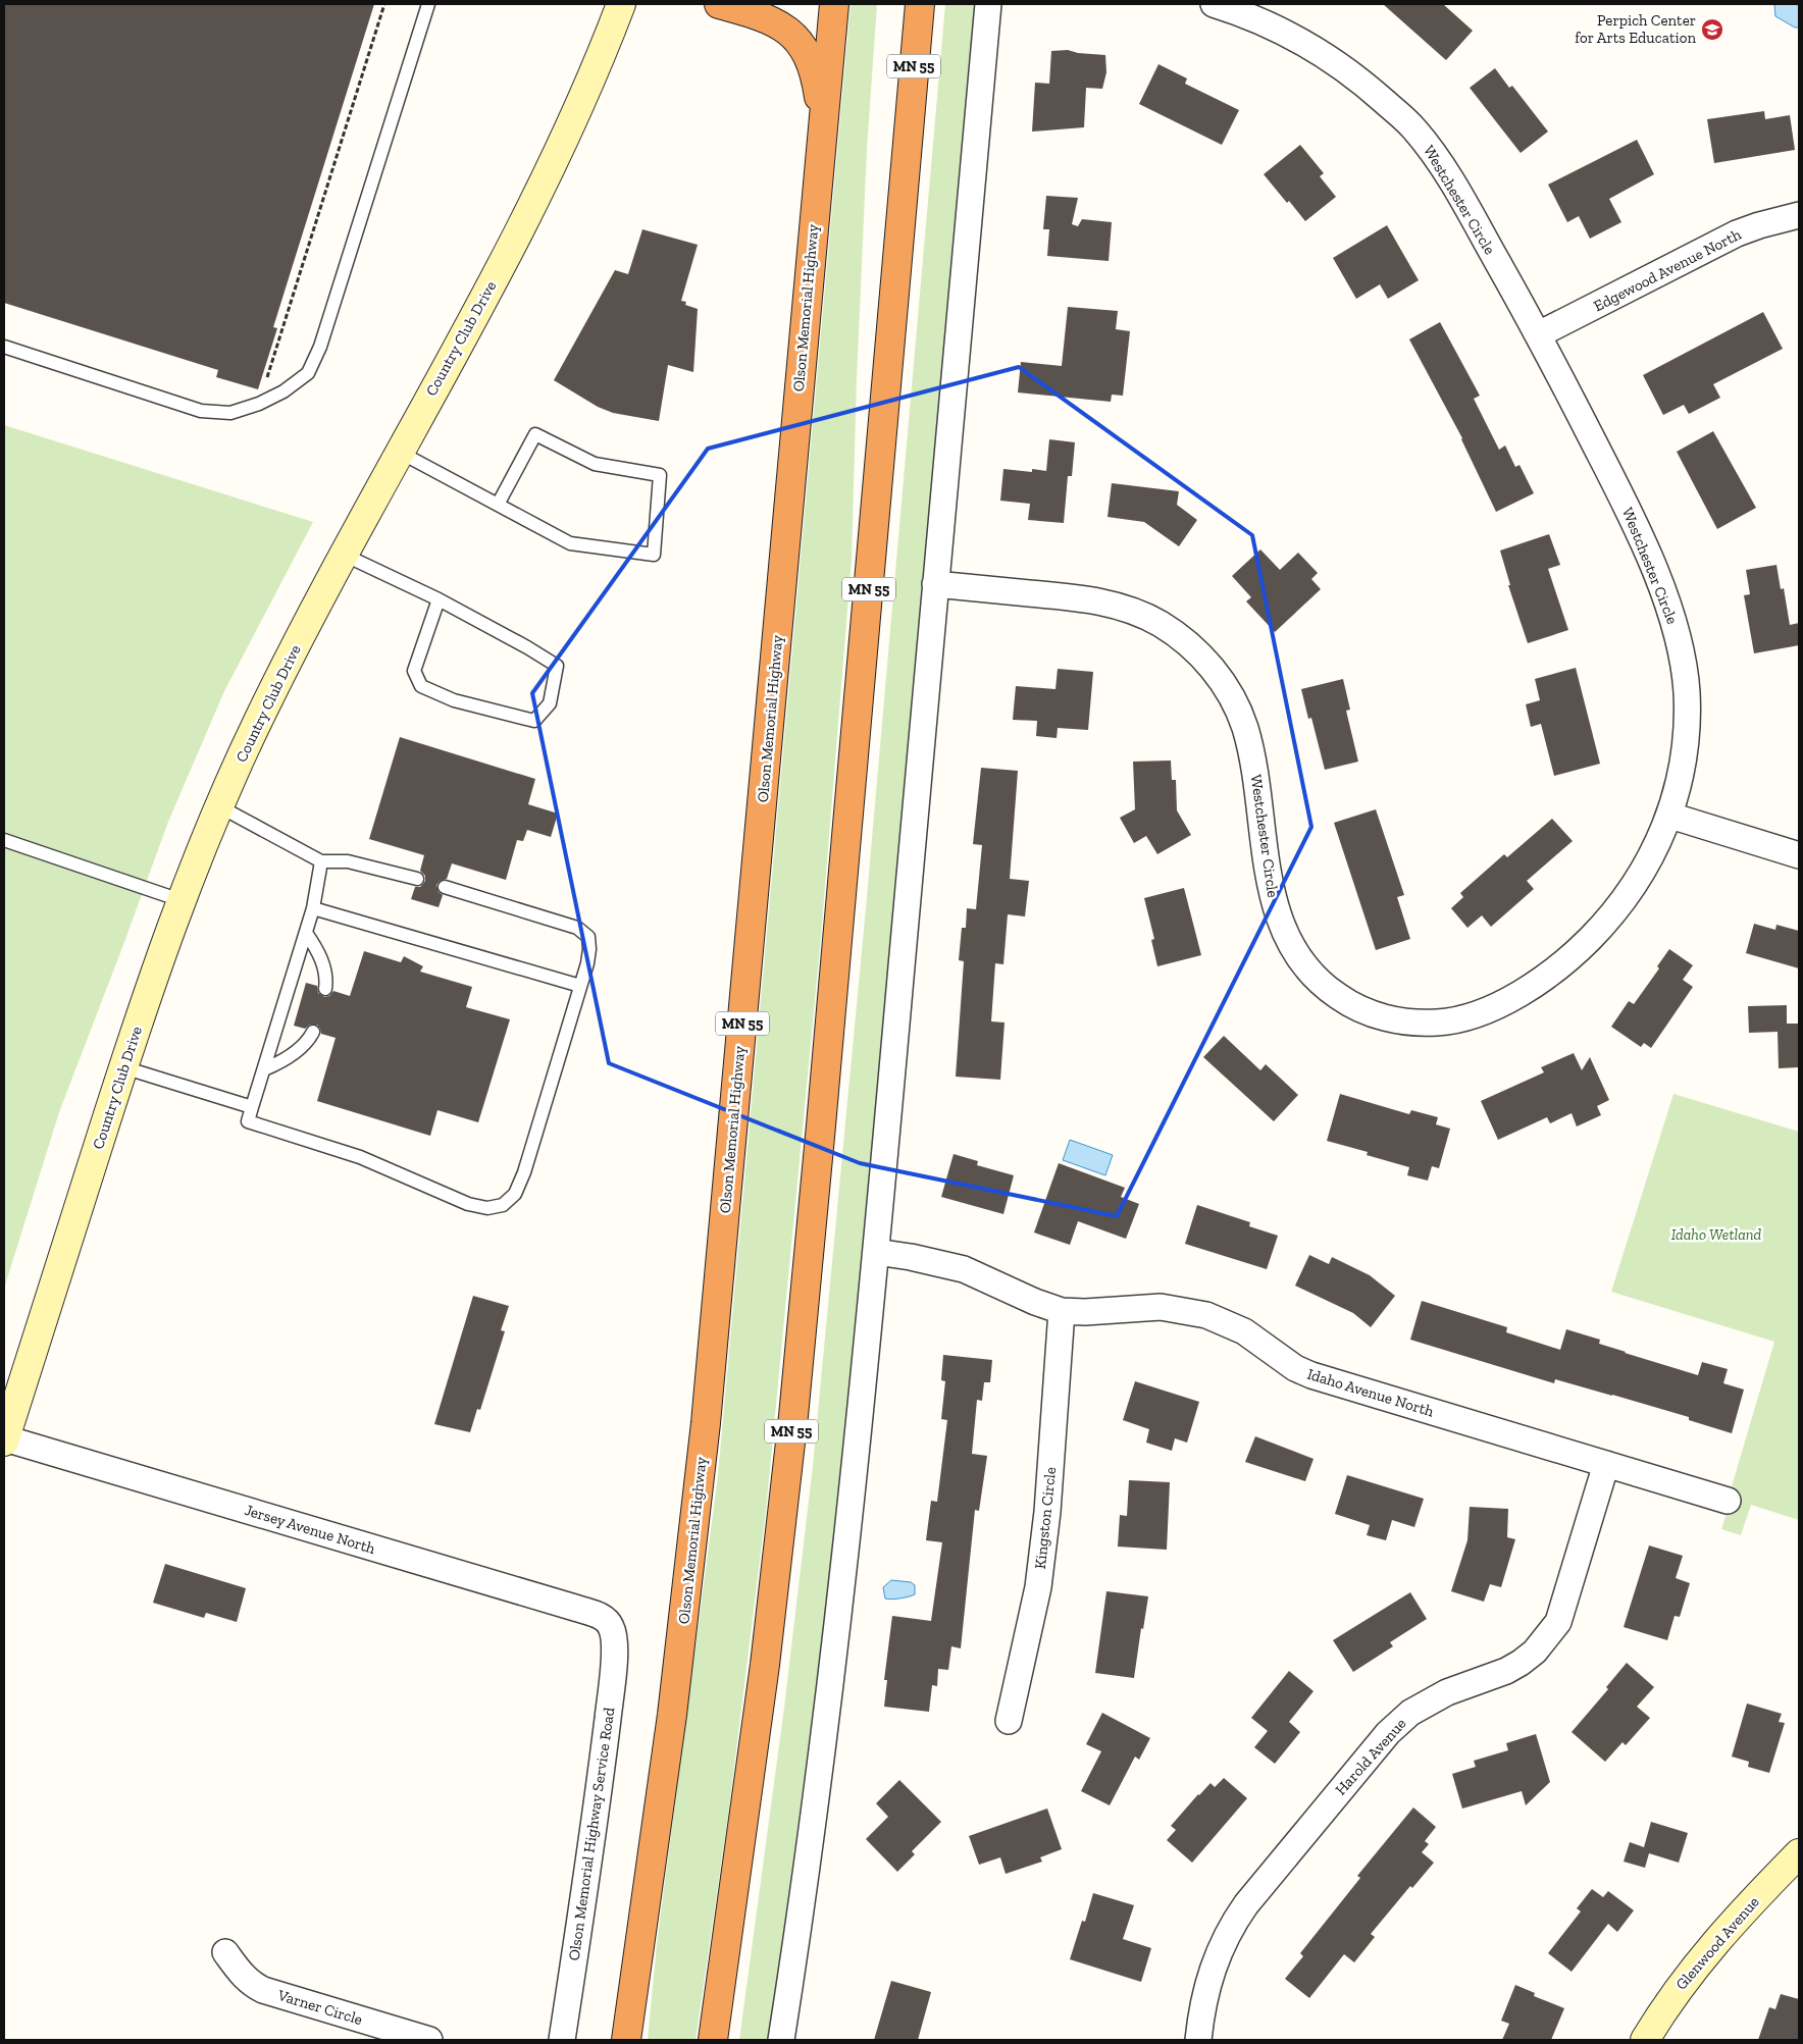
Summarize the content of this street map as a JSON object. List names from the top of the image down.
{
  "streets": {
    "highway": ["MN 55", "Olson Memorial Highway"],
    "street": [
      "Westchester Circle",
      "Edgewood Avenue North",
      "Country Club Drive",
      "Idaho Avenue North",
      "Kingston Circle",
      "Jersey Avenue North",
      "Harold Avenue",
      "Olson Memorial Highway Service Road",
      "Glenwood Avenue",
      "Varner Circle"
    ]
  },
  "crossings": [
    ["Westchester Circle", "Edgewood Avenue North"],
    ["Country Club Drive", "Jersey Avenue North"],
    ["Idaho Avenue North", "Kingston Circle"],
    ["Idaho Avenue North", "Harold Avenue"],
    ["Jersey Avenue North", "Olson Memorial Highway Service Road"]
  ],
  "parks": ["Idaho Wetland"],
  "places": {
    "school or university": ["Perpich Center for Arts Education"]
  }
}
